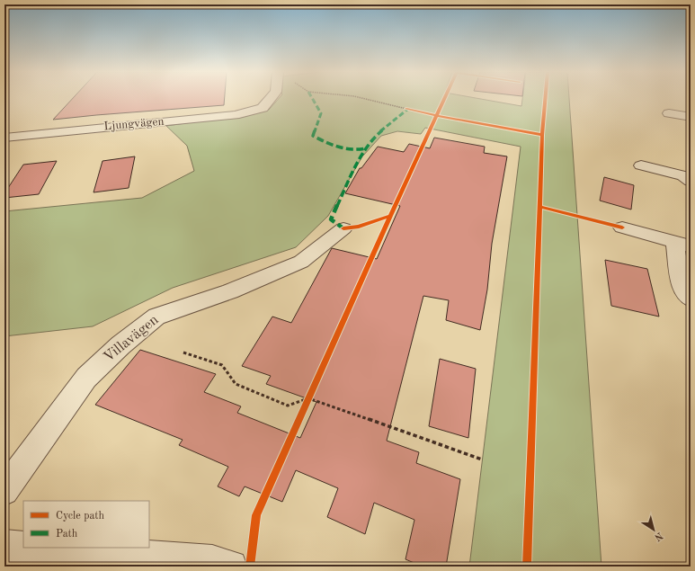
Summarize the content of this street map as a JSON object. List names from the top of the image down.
{
  "streets": {
    "street": ["Ljungvägen", "Villavägen"]
  },
  "legend": ["Cycle path", "Path"],
  "north": "bottom right"
}
